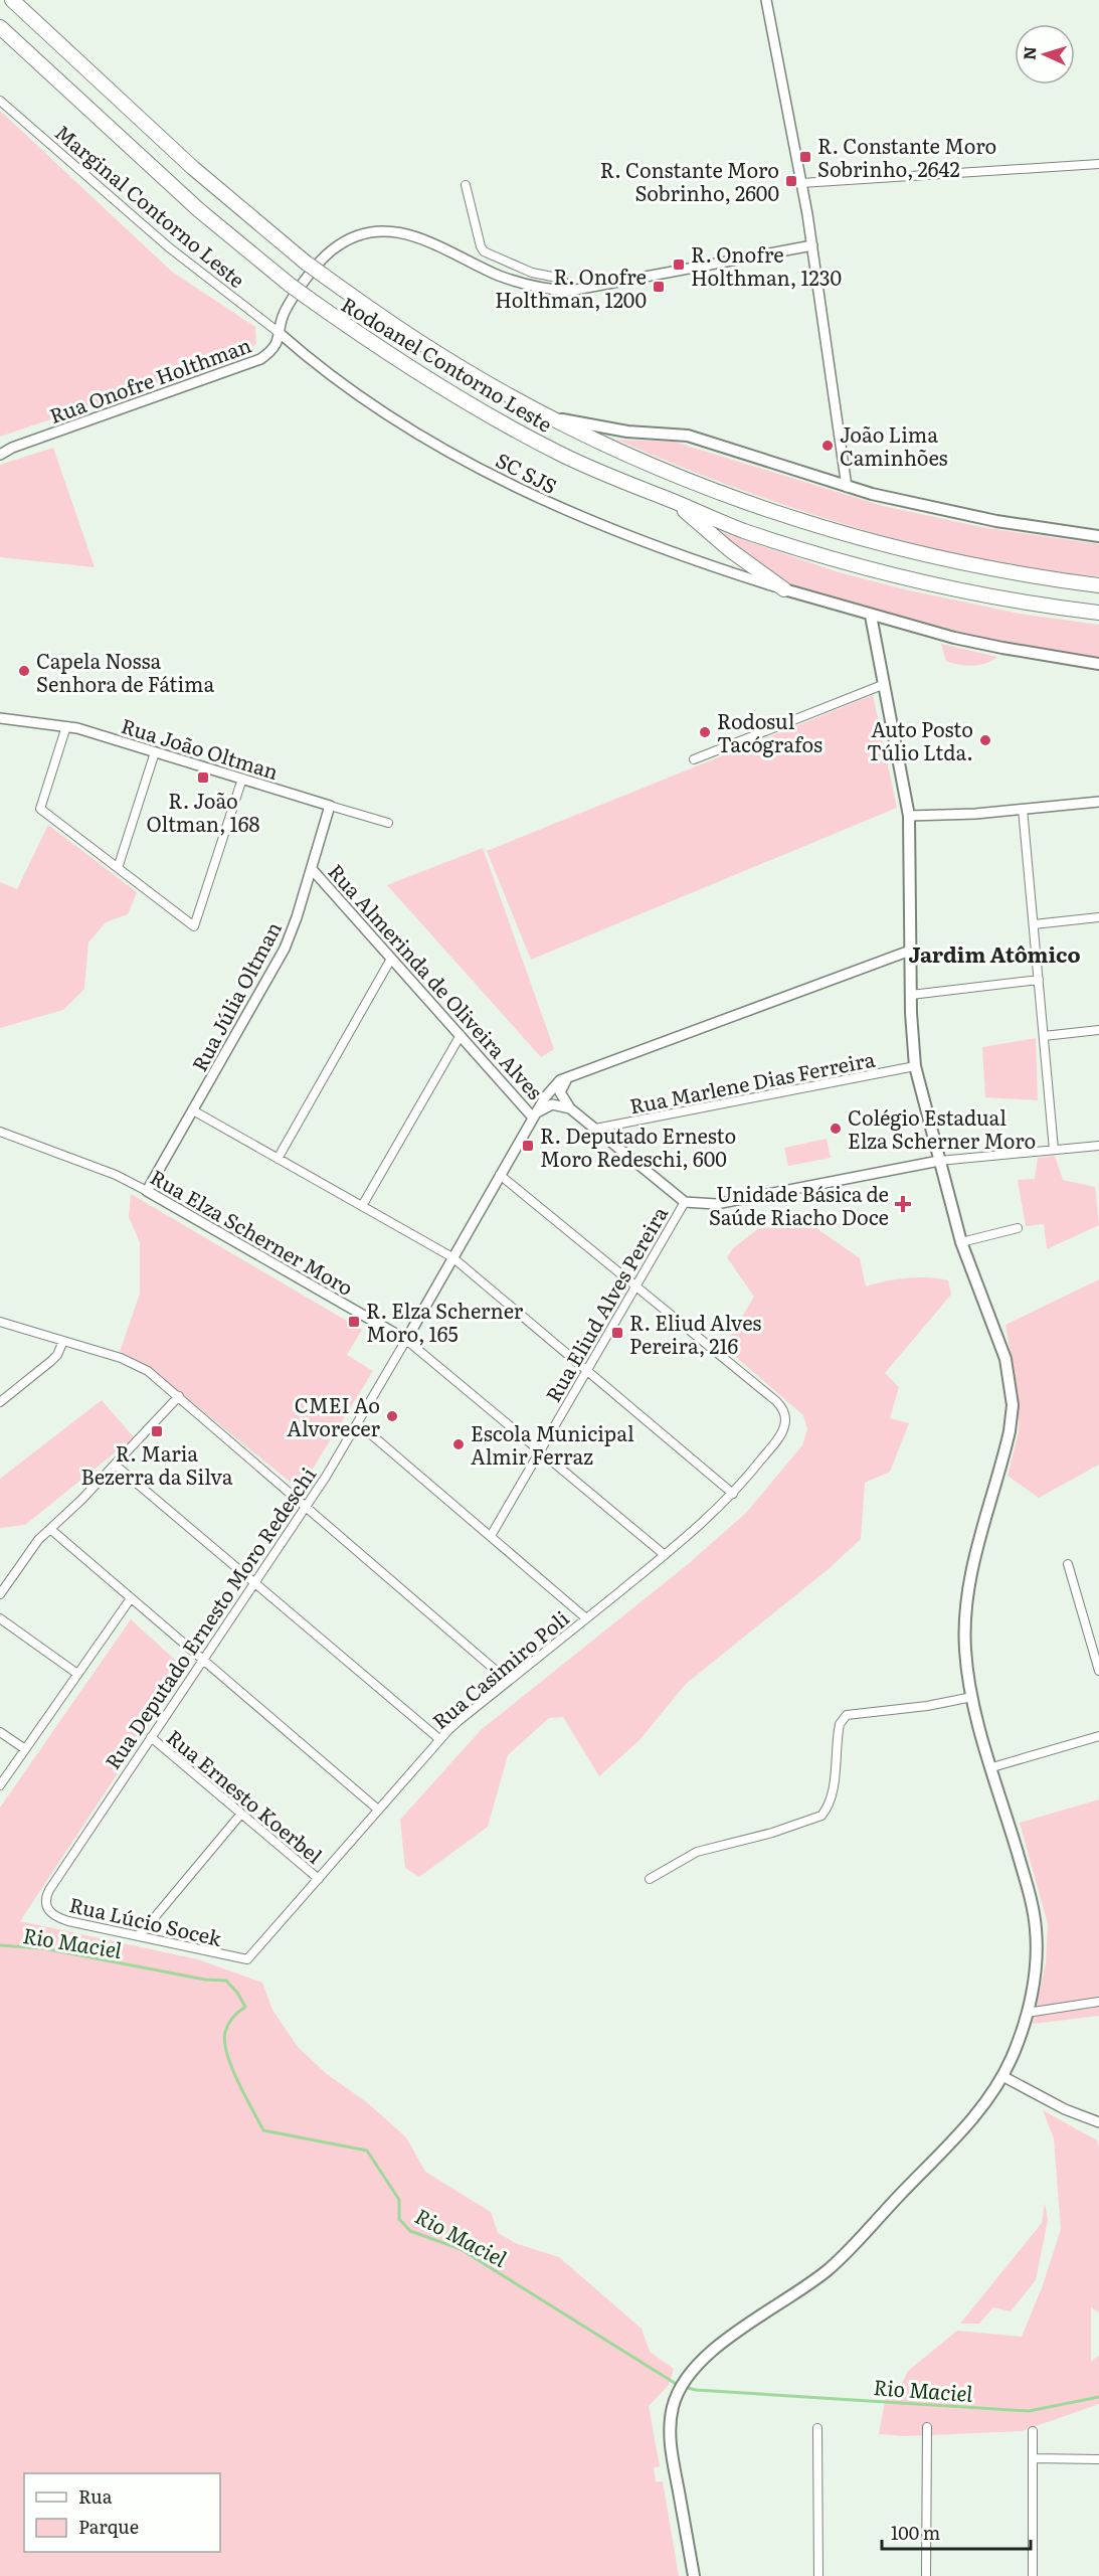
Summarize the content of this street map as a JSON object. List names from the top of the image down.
{
  "streets": {
    "highway": ["Rodoanel Contorno Leste"],
    "street": [
      "Marginal Contorno Leste",
      "Rua Onofre Holthman",
      "SC SJS",
      "Rua João Oltman",
      "Rua Almerinda de Oliveira Alves",
      "Rua Júlia Oltman",
      "Rua Marlene Dias Ferreira",
      "Rua Elza Scherner Moro",
      "Rua Eliud Alves Pereira",
      "Rua Deputado Ernesto Moro Redeschi",
      "Rua Casimiro Poli",
      "Rua Ernesto Koerbel",
      "Rua Lúcio Socek"
    ]
  },
  "crossings": [
    ["Marginal Contorno Leste", "Rua Onofre Holthman"],
    ["Marginal Contorno Leste", "SC SJS"],
    ["Rua Onofre Holthman", "SC SJS"],
    ["Rua João Oltman", "Rua Júlia Oltman"],
    ["Rua Almerinda de Oliveira Alves", "Rua Júlia Oltman"],
    ["Rua Almerinda de Oliveira Alves", "Rua Deputado Ernesto Moro Redeschi"],
    ["Rua Júlia Oltman", "Rua Elza Scherner Moro"],
    ["Rua Elza Scherner Moro", "Rua Eliud Alves Pereira"],
    ["Rua Elza Scherner Moro", "Rua Deputado Ernesto Moro Redeschi"],
    ["Rua Elza Scherner Moro", "Rua Casimiro Poli"],
    ["Rua Eliud Alves Pereira", "Rua Casimiro Poli"],
    ["Rua Deputado Ernesto Moro Redeschi", "Rua Ernesto Koerbel"],
    ["Rua Deputado Ernesto Moro Redeschi", "Rua Lúcio Socek"],
    ["Rua Casimiro Poli", "Rua Ernesto Koerbel"],
    ["Rua Casimiro Poli", "Rua Lúcio Socek"]
  ],
  "districts": ["Jardim Atômico"],
  "water": ["Rio Maciel"],
  "places": {
    "transit": [
      "R. Constante Moro Sobrinho, 2642",
      "R. Constante Moro Sobrinho, 2600",
      "R. Onofre Holthman, 1230",
      "R. Onofre Holthman, 1200",
      "R. João Oltman, 168",
      "R. Deputado Ernesto Moro Redeschi, 600",
      "R. Elza Scherner Moro, 165",
      "R. Eliud Alves Pereira, 216",
      "R. Maria Bezerra da Silva"
    ],
    "other": [
      "João Lima Caminhões",
      "Capela Nossa Senhora de Fátima",
      "Rodosul Tacógrafos",
      "Auto Posto Túlio Ltda.",
      "Colégio Estadual Elza Scherner Moro",
      "CMEI Ao Alvorecer",
      "Escola Municipal Almir Ferraz"
    ],
    "health": ["Unidade Básica de Saúde Riacho Doce"]
  },
  "legend": ["Rua", "Parque"],
  "scale_bar": "100 m",
  "north": "left"
}
